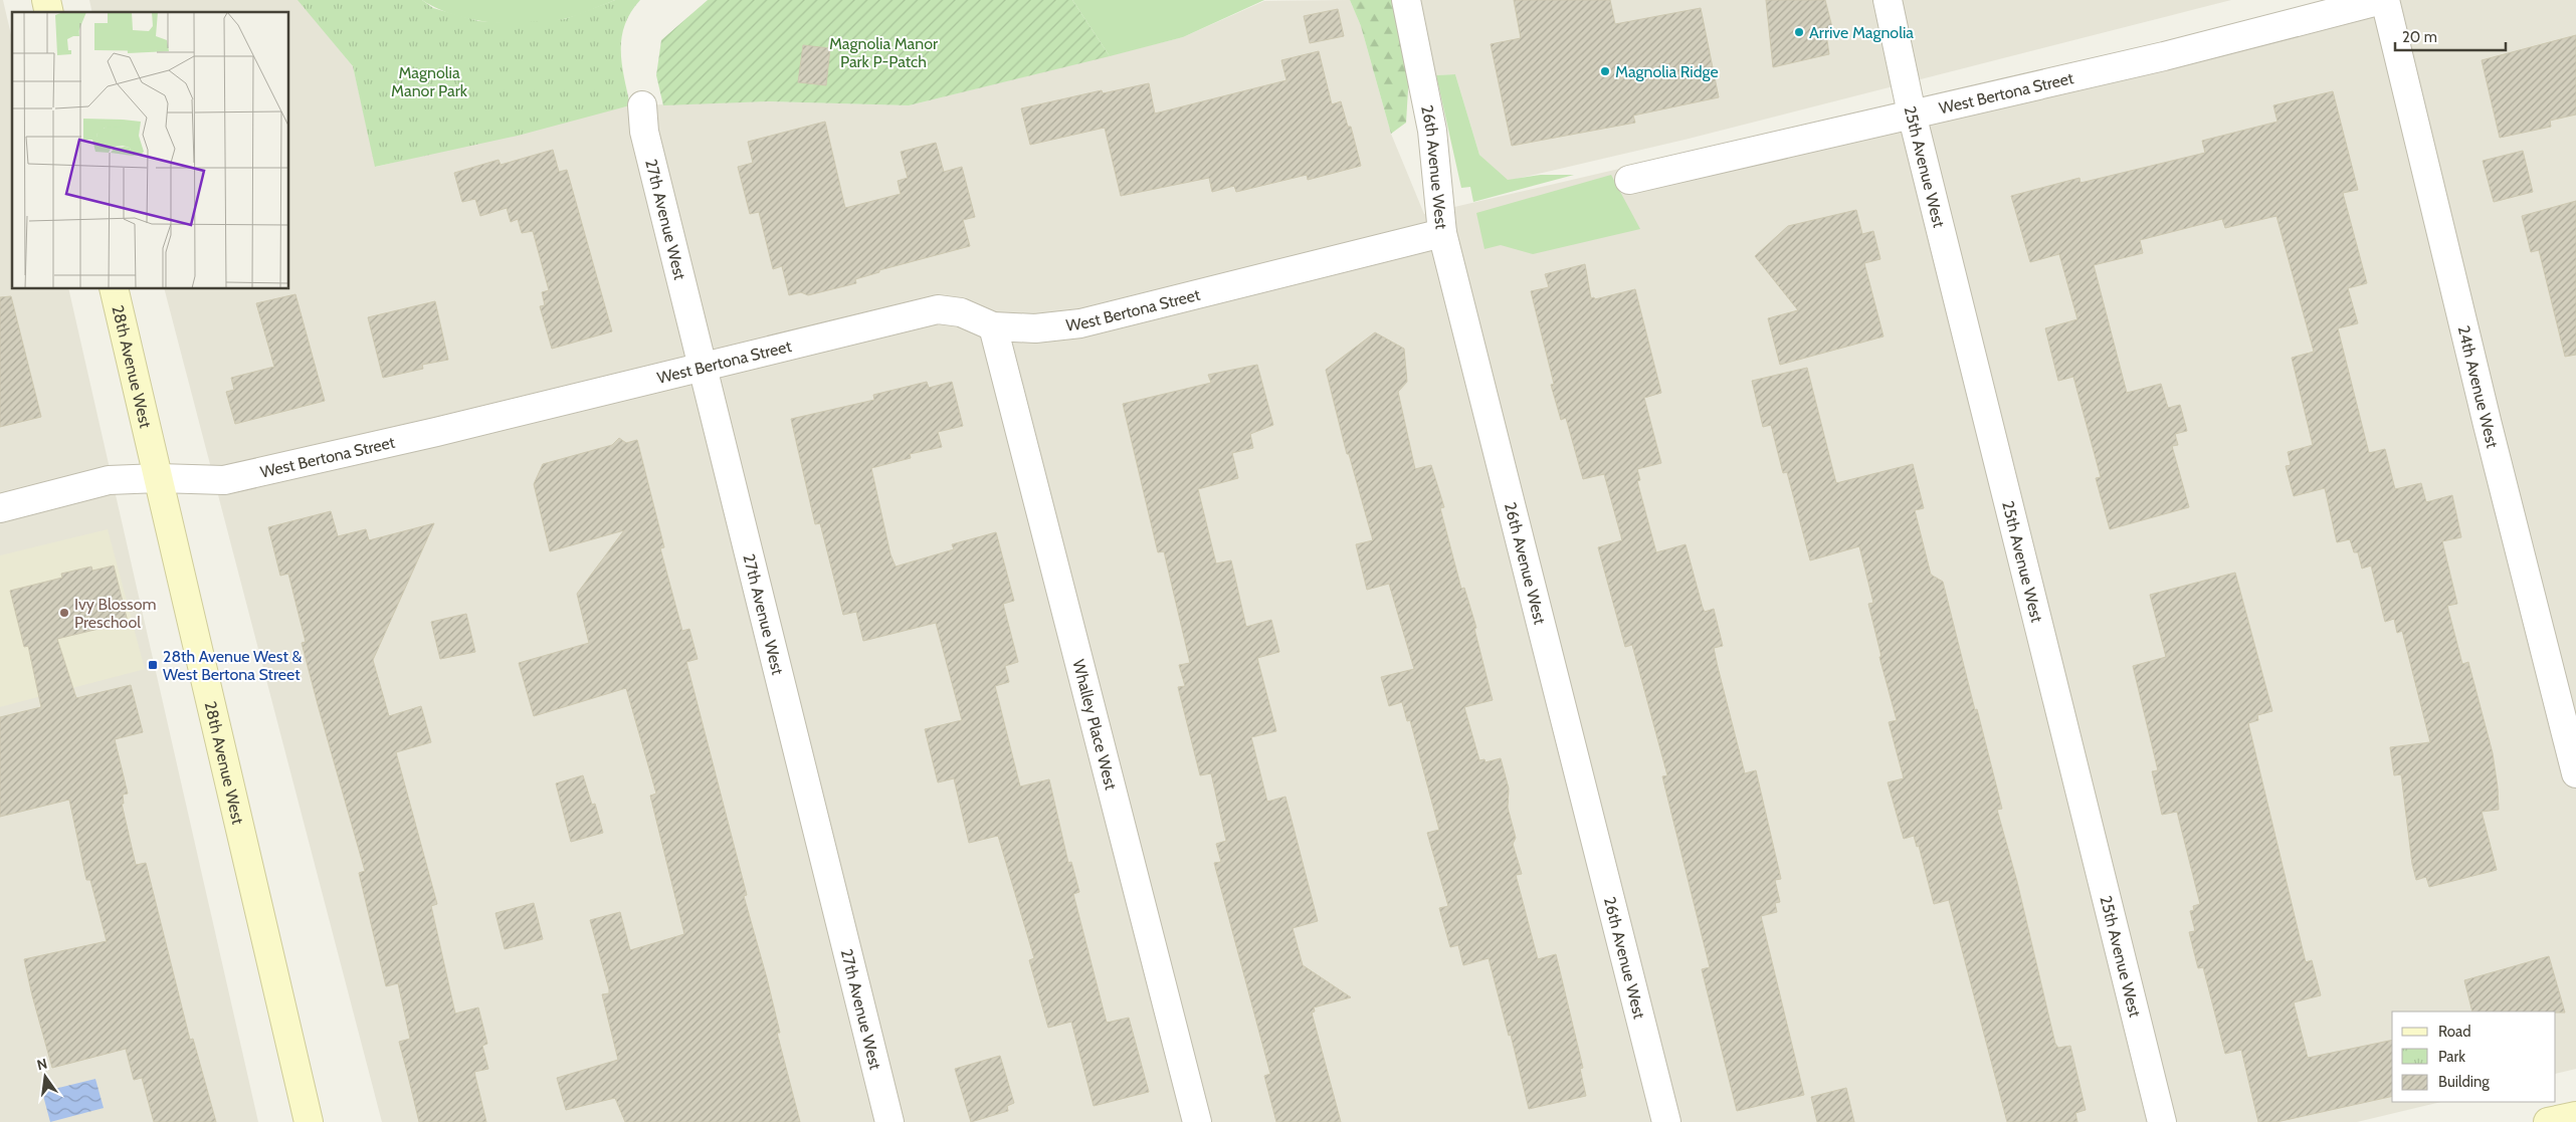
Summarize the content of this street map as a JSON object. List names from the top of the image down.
{
  "streets": {
    "street": [
      "West Bertona Street",
      "26th Avenue West",
      "25th Avenue West",
      "27th Avenue West",
      "28th Avenue West",
      "24th Avenue West",
      "Whalley Place West"
    ]
  },
  "crossings": [
    ["West Bertona Street", "26th Avenue West"],
    ["West Bertona Street", "25th Avenue West"],
    ["West Bertona Street", "27th Avenue West"],
    ["West Bertona Street", "28th Avenue West"],
    ["West Bertona Street", "24th Avenue West"],
    ["West Bertona Street", "Whalley Place West"]
  ],
  "parks": ["Magnolia Manor Park P-Patch", "Magnolia Manor Park"],
  "places": {
    "other": ["Arrive Magnolia", "Magnolia Ridge", "Ivy Blossom Preschool"],
    "transit": ["28th Avenue West & West Bertona Street"]
  },
  "legend": ["Road", "Park", "Building"],
  "scale_bar": "20 m",
  "north": "top"
}
